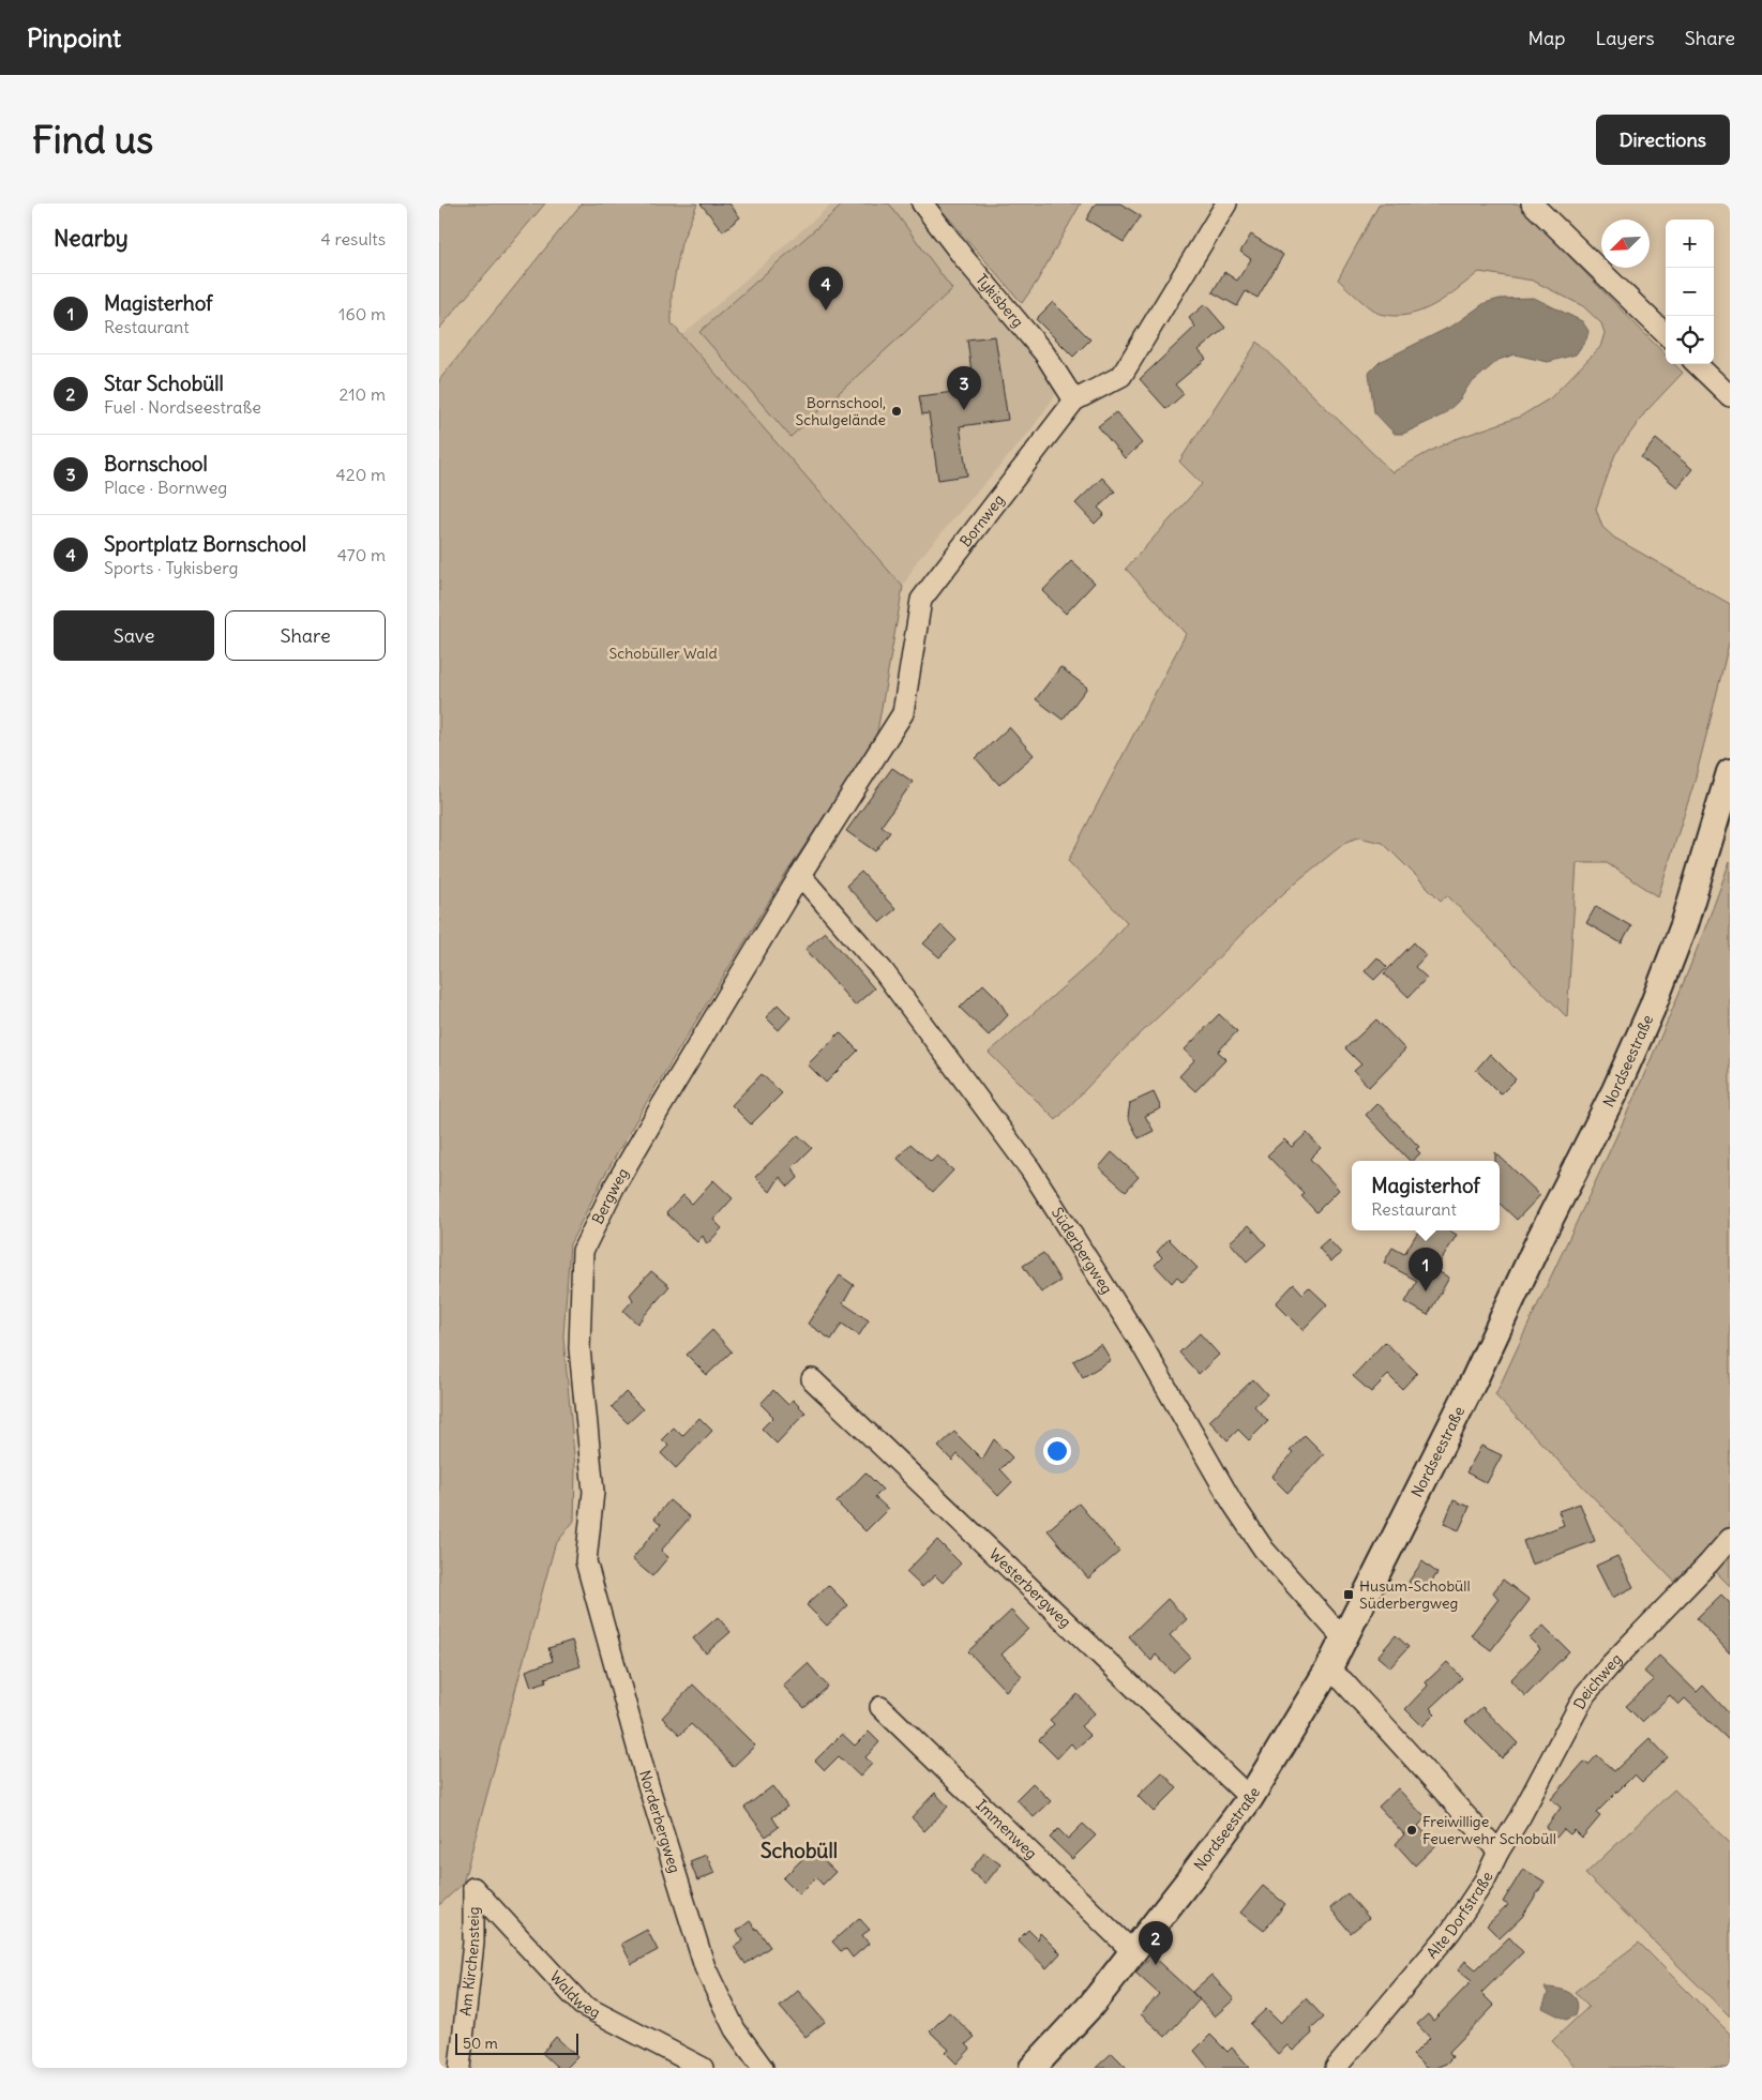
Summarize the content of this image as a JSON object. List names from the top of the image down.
{
  "streets": {
    "main road": ["Nordseestraße"],
    "street": [
      "Tykisberg",
      "Bornweg",
      "Bergweg",
      "Süderbergweg",
      "Westerbergweg",
      "Deichweg",
      "Norderbergweg",
      "Immenweg",
      "Alte Dorfstraße",
      "Am Kirchensteig",
      "Waldweg"
    ]
  },
  "crossings": [
    ["Tykisberg", "Bornweg"],
    ["Bornweg", "Bergweg"],
    ["Bornweg", "Süderbergweg"],
    ["Nordseestraße", "Süderbergweg"],
    ["Nordseestraße", "Westerbergweg"],
    ["Nordseestraße", "Immenweg"],
    ["Bergweg", "Süderbergweg"],
    ["Bergweg", "Norderbergweg"],
    ["Deichweg", "Alte Dorfstraße"],
    ["Am Kirchensteig", "Waldweg"]
  ],
  "districts": ["Schobüll"],
  "parks": ["Schobüller Wald"],
  "places": {
    "other": ["Bornschool, Schulgelände", "Freiwillige Feuerwehr Schobüll"],
    "transit": ["Husum-Schobüll Süderbergweg"]
  },
  "scale_bar": "50 m",
  "north": "bottom left",
  "page": {
    "header": "Pinpoint",
    "nav": ["Map", "Layers", "Share"],
    "buttons": [
      "Directions",
      ["Save", "Share"]
    ],
    "title": "Find us",
    "heading": ["Nearby", "4 results"],
    "map_buttons": ["+", "−"],
    "pins": [
      "4",
      "3",
      "1",
      "2"
    ],
    "list": [
      {
        "mark": "1",
        "name": "Magisterhof",
        "note": "Restaurant",
        "value": "160 m"
      },
      {
        "mark": "2",
        "name": "Star Schobüll",
        "note": "Fuel · Nordseestraße",
        "value": "210 m"
      },
      {
        "mark": "3",
        "name": "Bornschool",
        "note": "Place · Bornweg",
        "value": "420 m"
      },
      {
        "mark": "4",
        "name": "Sportplatz Bornschool",
        "note": "Sports · Tykisberg",
        "value": "470 m"
      }
    ],
    "popup": ["Magisterhof", "Restaurant"],
    "scale": "50 m"
  }
}
